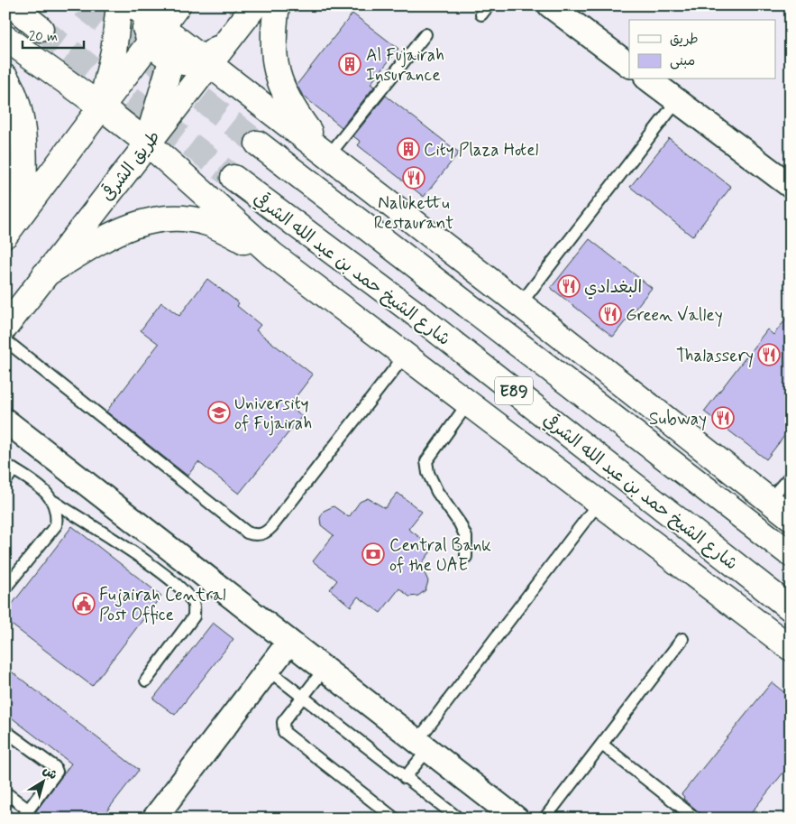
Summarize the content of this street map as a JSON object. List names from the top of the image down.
{
  "streets": {
    "main road": ["طريق الشرقى", "شارع الشيخ حمد بن عبد الله الشرقي", "E89"]
  },
  "places": {
    "building": ["Al Fujairah Insurance", "City Plaza Hotel"],
    "restaurant": [
      "Nalukettu Restaurant",
      "البغدادي",
      "Green Valley",
      "Thalassery",
      "Subway"
    ],
    "school or university": ["University of Fujairah"],
    "bank": ["Central Bank of the UAE"],
    "public building": ["Fujairah Central Post Office"]
  },
  "legend": ["طريق", "مبنى"],
  "scale_bar": "20 m",
  "north": "top right"
}
